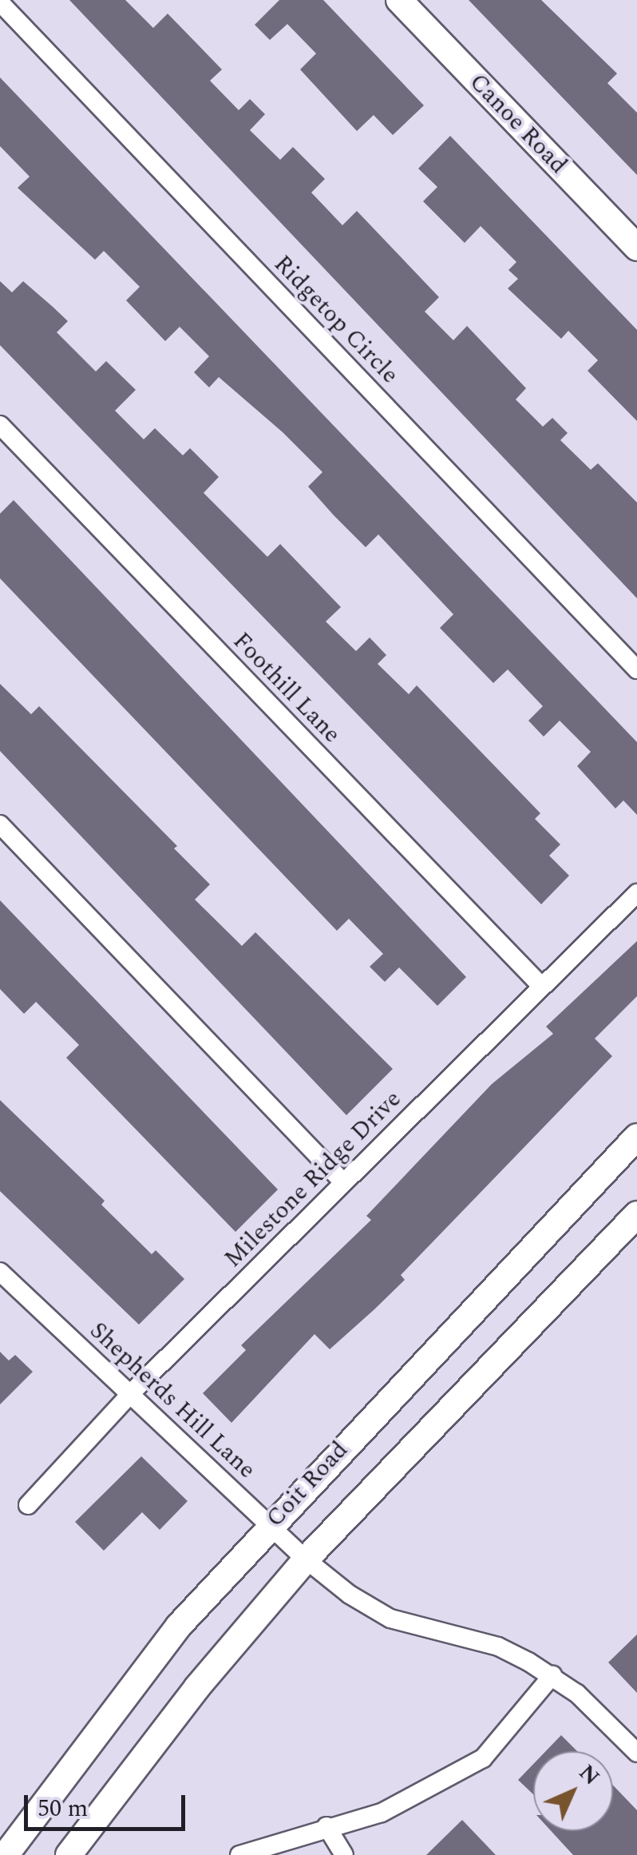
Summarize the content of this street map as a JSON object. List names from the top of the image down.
{
  "streets": {
    "main road": ["Canoe Road", "Coit Road"],
    "street": [
      "Ridgetop Circle",
      "Foothill Lane",
      "Milestone Ridge Drive",
      "Shepherds Hill Lane"
    ]
  },
  "crossings": [
    ["Foothill Lane", "Milestone Ridge Drive"],
    ["Milestone Ridge Drive", "Shepherds Hill Lane"],
    ["Shepherds Hill Lane", "Coit Road"]
  ],
  "scale_bar": "50 m",
  "north": "top right"
}
